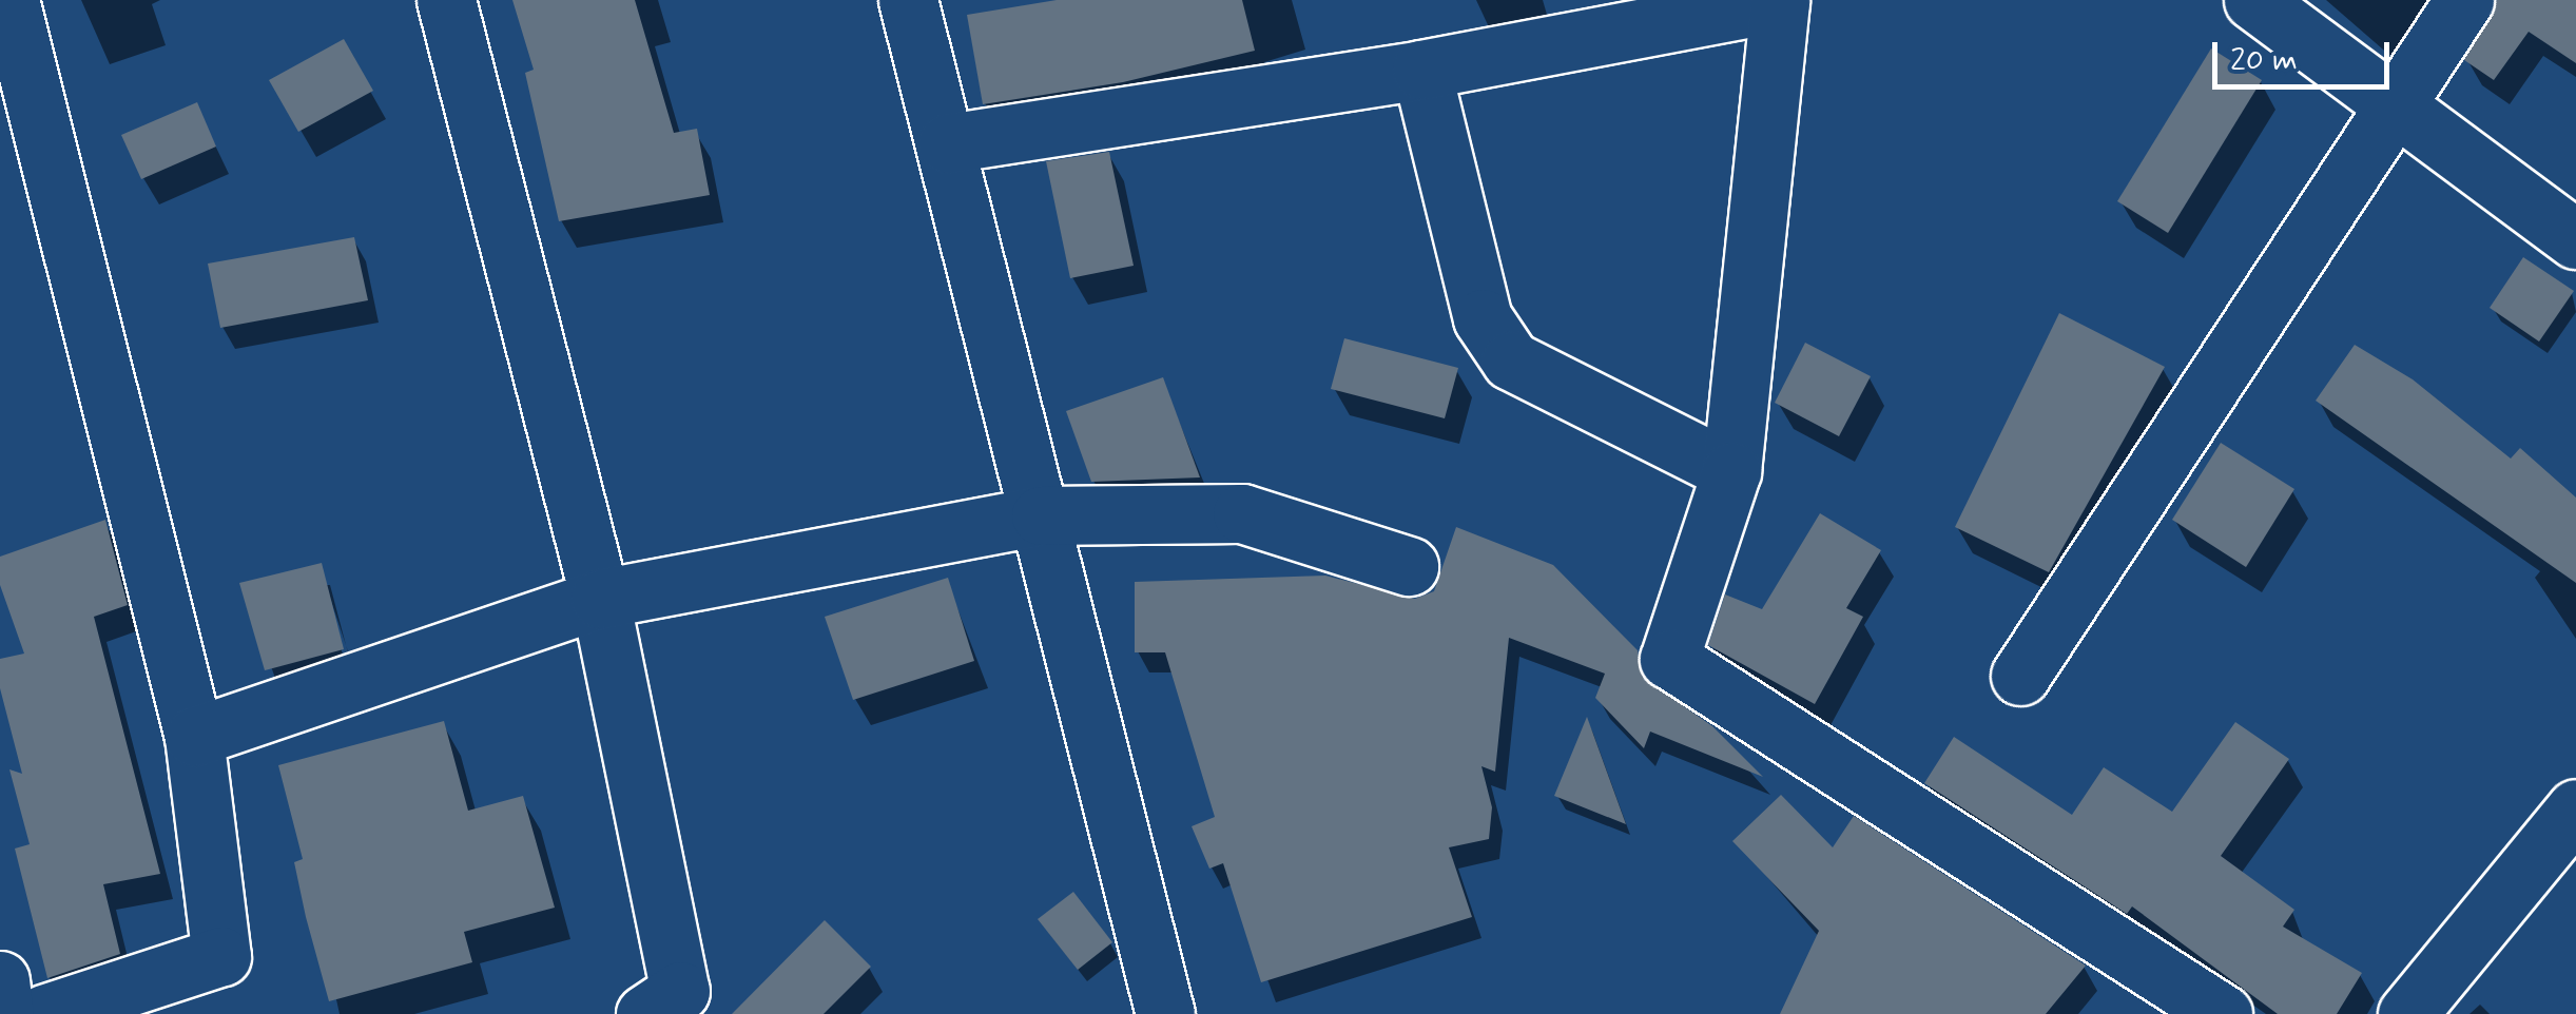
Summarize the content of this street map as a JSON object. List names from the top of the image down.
{
  "scale_bar": "20 m"
}
